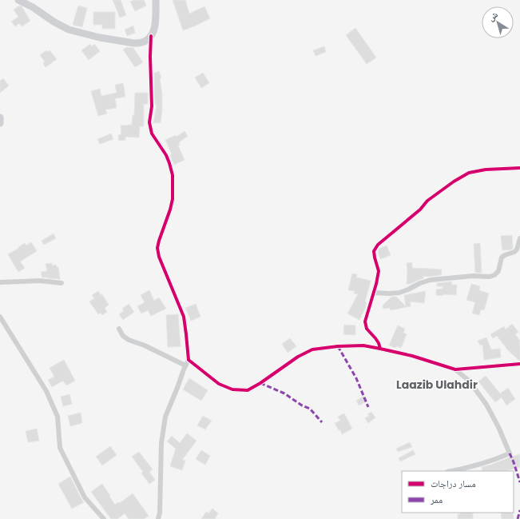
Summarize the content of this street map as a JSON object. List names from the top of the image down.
{
  "districts": ["Laazib Ulahdir"],
  "legend": ["مسار دراجات", "ممر"],
  "north": "top left"
}
